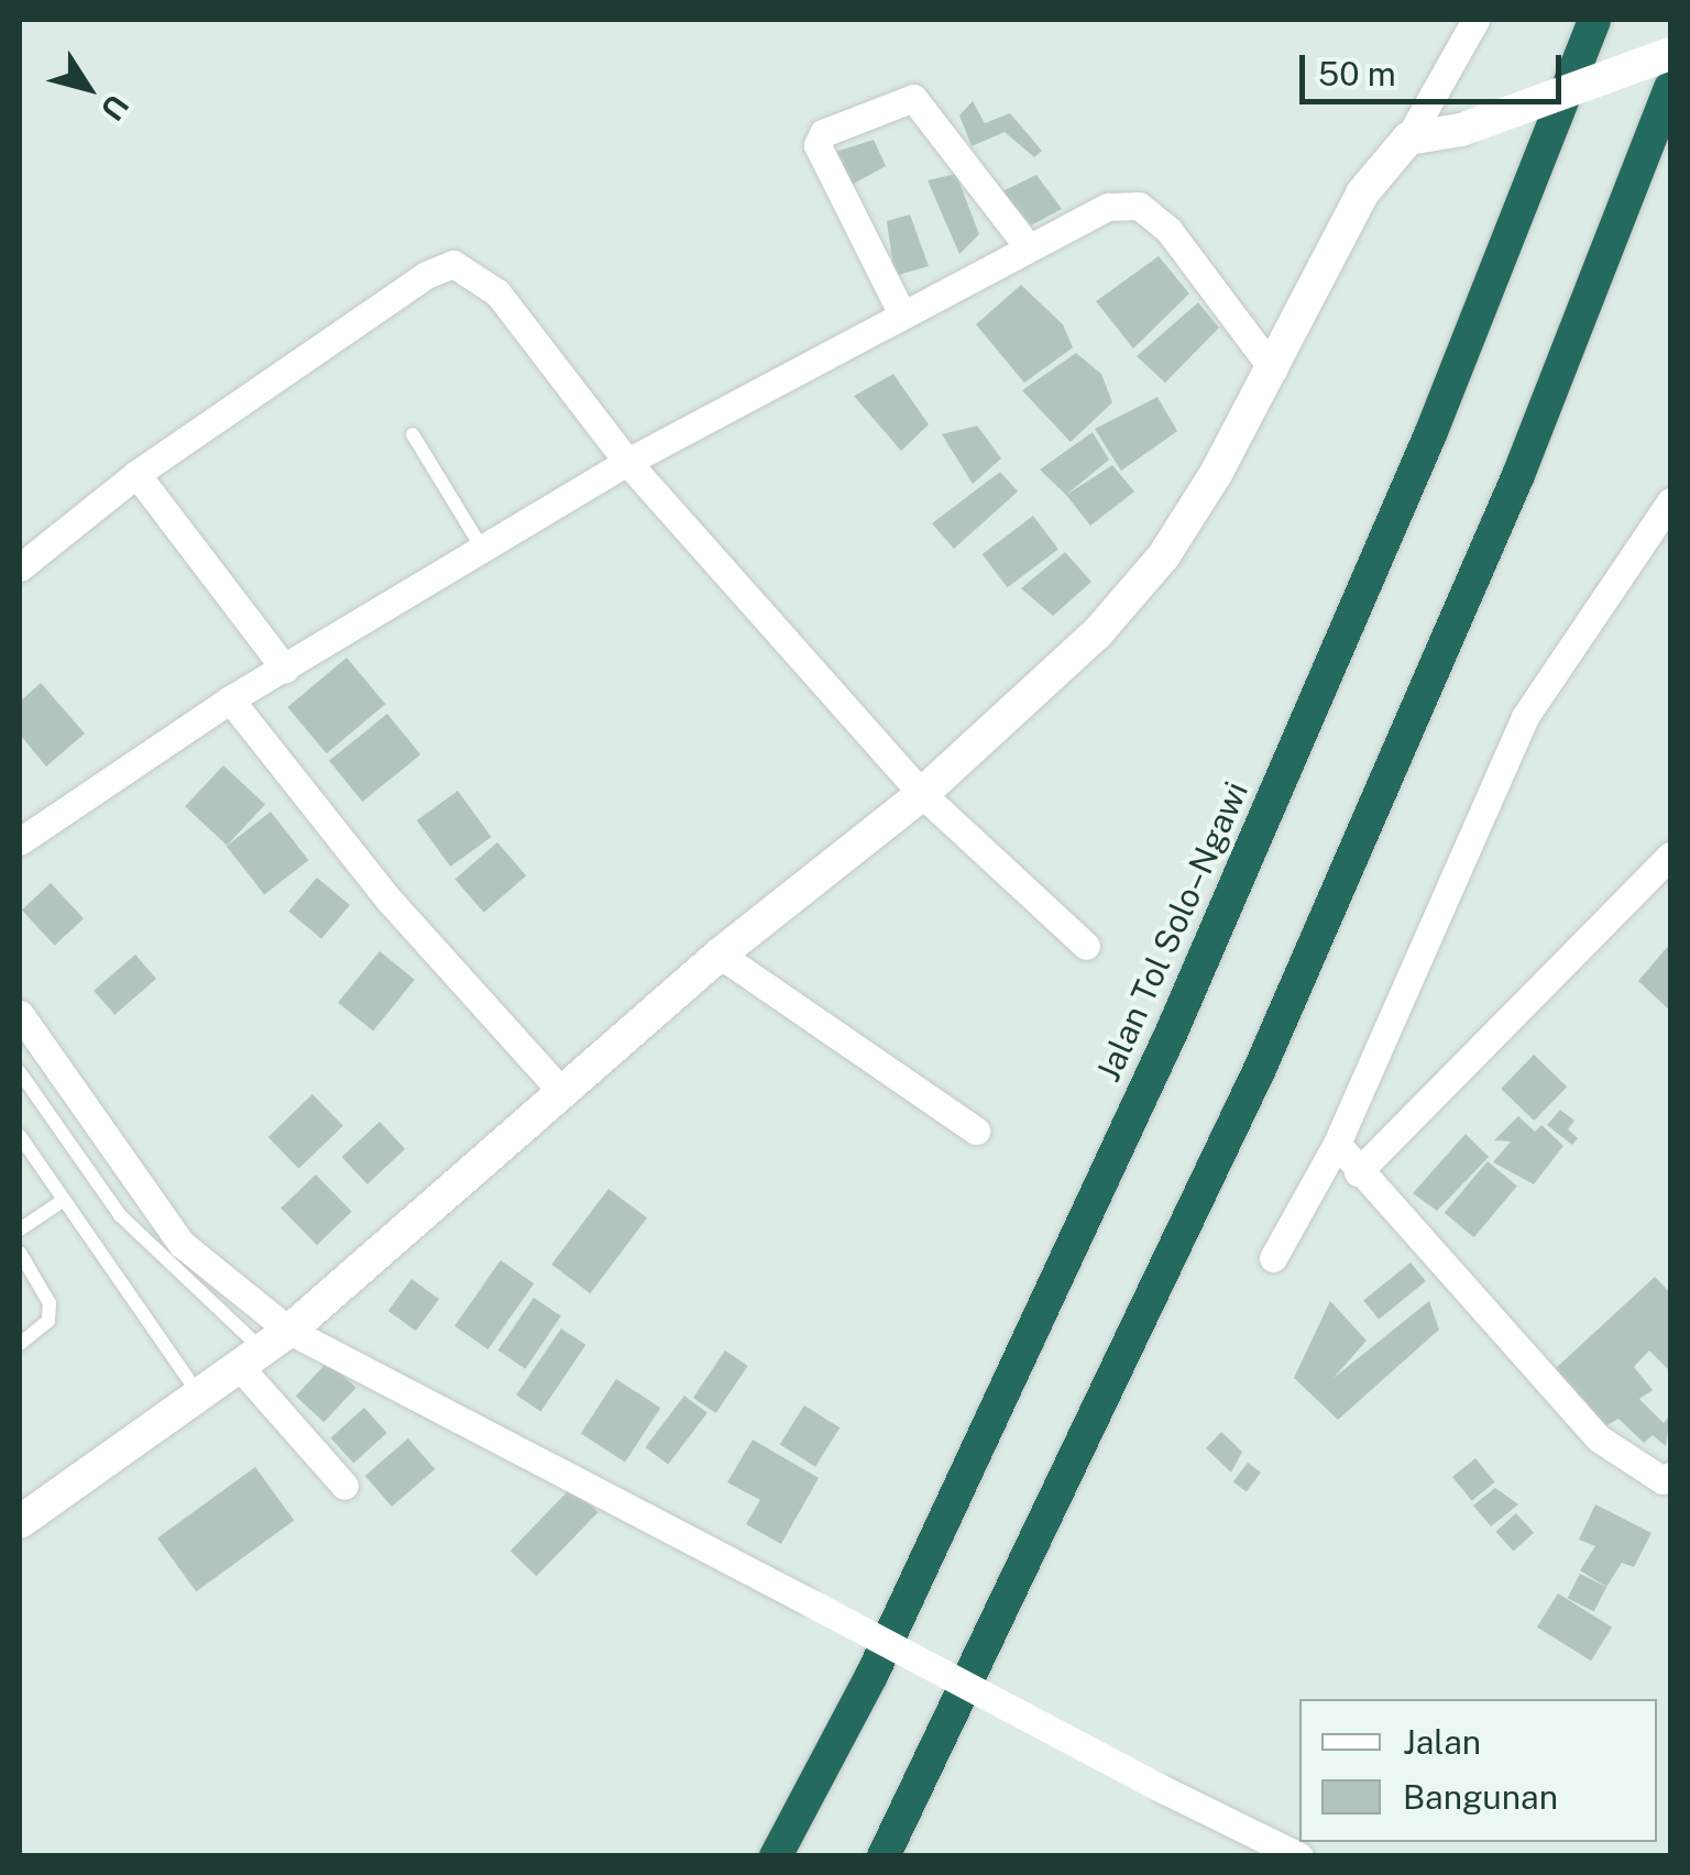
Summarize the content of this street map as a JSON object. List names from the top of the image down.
{
  "streets": {
    "highway": ["Jalan Tol Solo–Ngawi"]
  },
  "legend": ["Jalan", "Bangunan"],
  "scale_bar": "50 m",
  "north": "bottom right"
}
